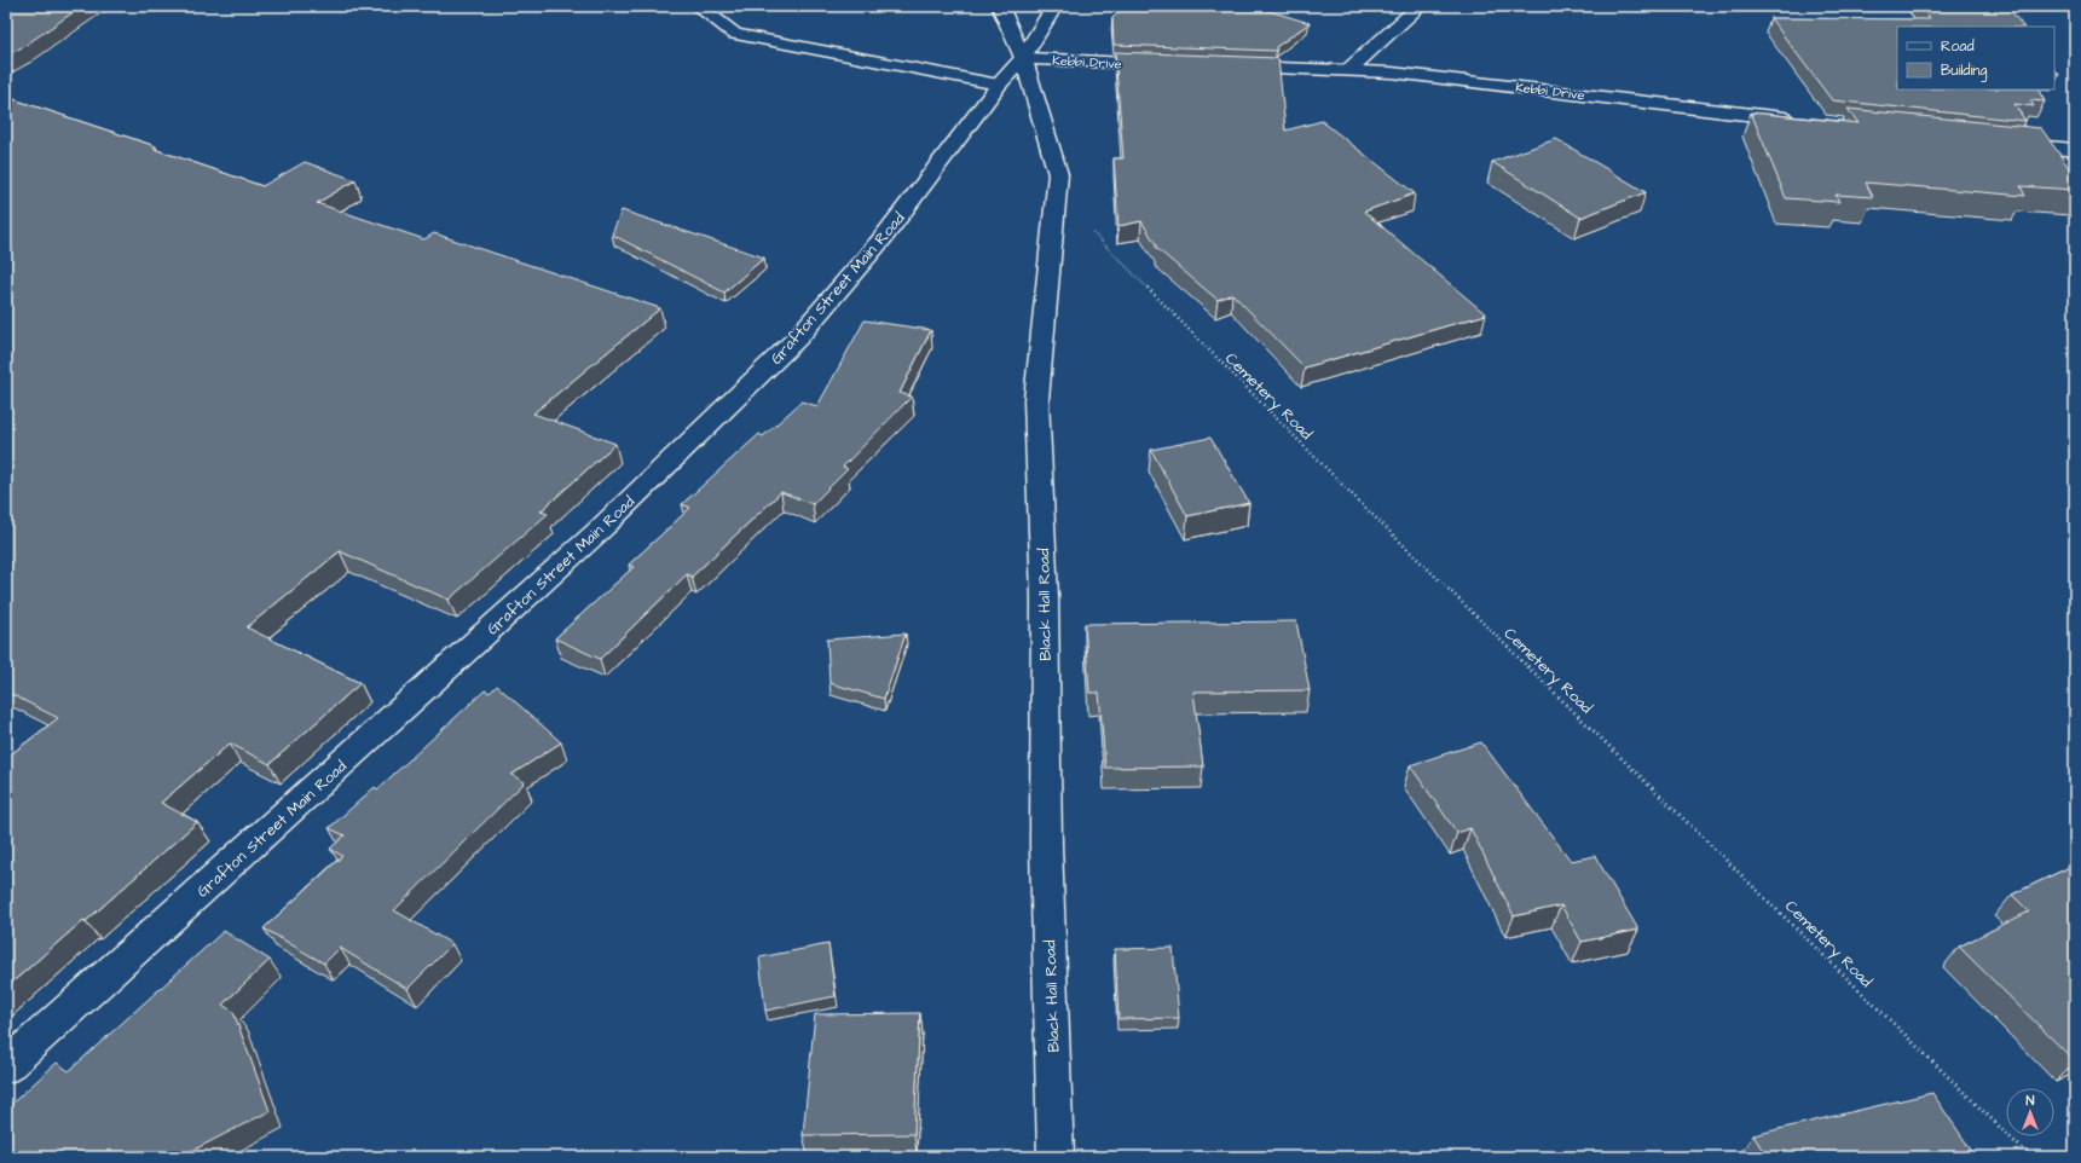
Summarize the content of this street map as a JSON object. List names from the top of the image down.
{
  "streets": {
    "street": ["Kebbi Drive", "Grafton Street Main Road", "Black Hall Road"],
    "path": ["Cemetery Road"]
  },
  "crossings": [
    ["Kebbi Drive", "Grafton Street Main Road"],
    ["Kebbi Drive", "Black Hall Road"],
    ["Grafton Street Main Road", "Black Hall Road"],
    ["Cemetery Road", "Black Hall Road"]
  ],
  "legend": ["Road", "Building"],
  "north": "top"
}
